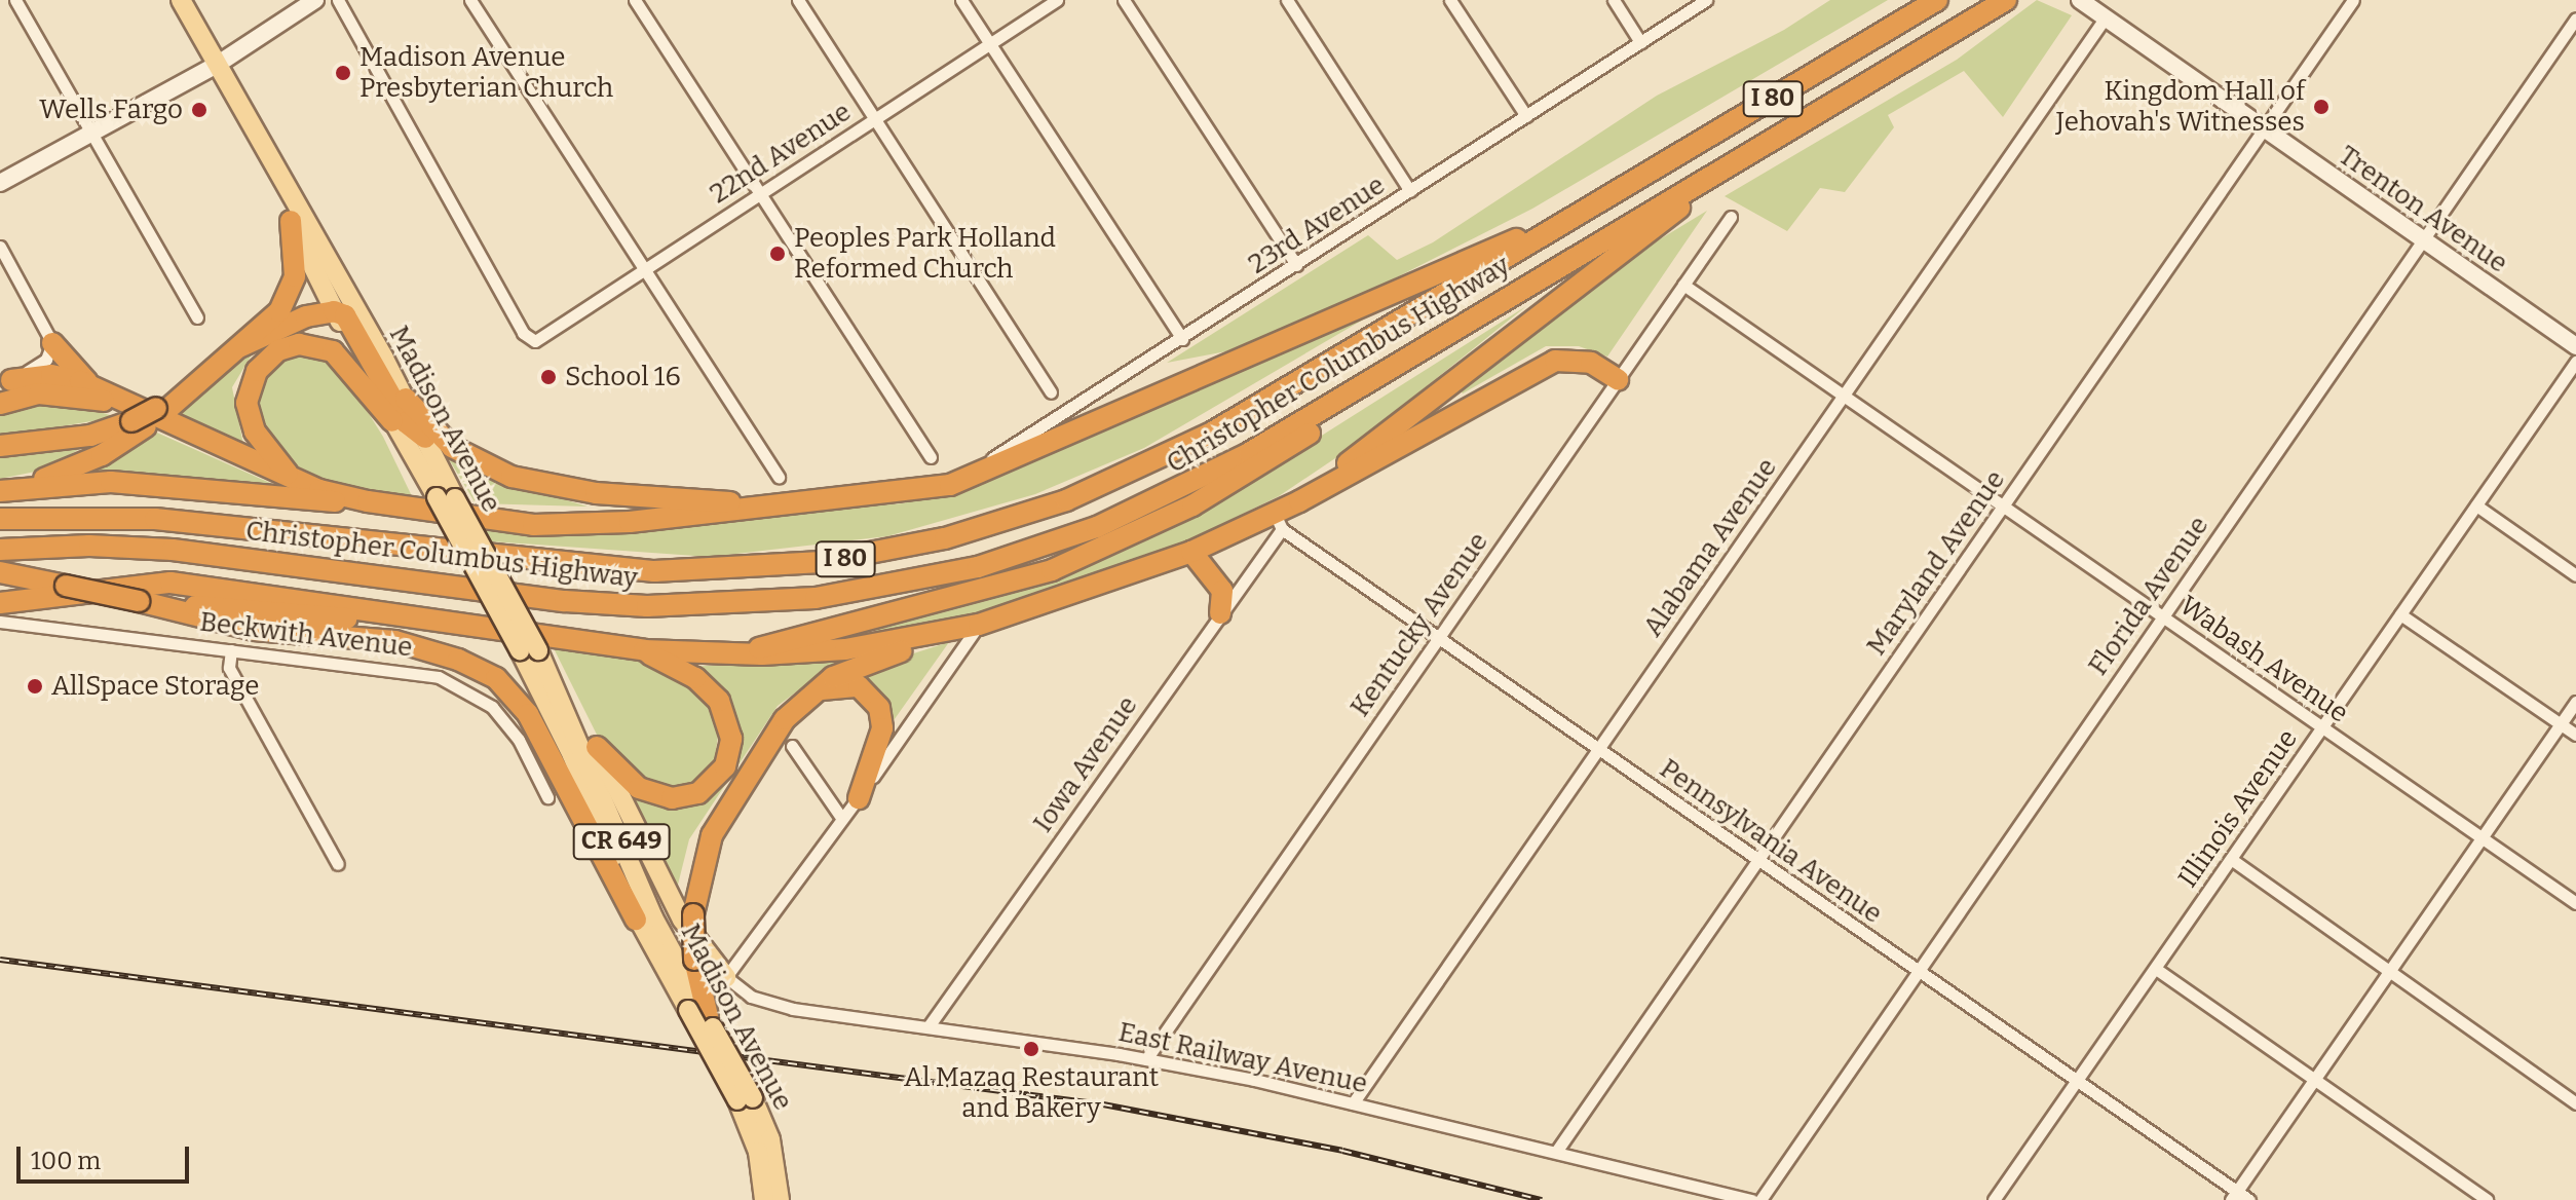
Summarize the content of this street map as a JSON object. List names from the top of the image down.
{
  "streets": {
    "highway": ["I 80", "Christopher Columbus Highway"],
    "main road": ["Madison Avenue", "CR 649"],
    "street": [
      "22nd Avenue",
      "Trenton Avenue",
      "23rd Avenue",
      "Alabama Avenue",
      "Maryland Avenue",
      "Florida Avenue",
      "Kentucky Avenue",
      "Beckwith Avenue",
      "Wabash Avenue",
      "Iowa Avenue",
      "Illinois Avenue",
      "Pennsylvania Avenue",
      "East Railway Avenue"
    ]
  },
  "crossings": [
    ["Trenton Avenue", "Alabama Avenue"],
    ["Trenton Avenue", "Maryland Avenue"],
    ["Trenton Avenue", "Florida Avenue"],
    ["Alabama Avenue", "Wabash Avenue"],
    ["Alabama Avenue", "Pennsylvania Avenue"],
    ["Alabama Avenue", "East Railway Avenue"],
    ["Maryland Avenue", "Wabash Avenue"],
    ["Maryland Avenue", "Pennsylvania Avenue"],
    ["Maryland Avenue", "East Railway Avenue"],
    ["Florida Avenue", "Wabash Avenue"],
    ["Florida Avenue", "Pennsylvania Avenue"],
    ["Kentucky Avenue", "Wabash Avenue"],
    ["Kentucky Avenue", "Pennsylvania Avenue"],
    ["Kentucky Avenue", "East Railway Avenue"],
    ["Wabash Avenue", "Illinois Avenue"],
    ["Iowa Avenue", "Pennsylvania Avenue"],
    ["Iowa Avenue", "East Railway Avenue"],
    ["Illinois Avenue", "Pennsylvania Avenue"]
  ],
  "places": [
    "Madison Avenue Presbyterian Church",
    "Kingdom Hall of Jehovah's Witnesses",
    "Wells Fargo",
    "Peoples Park Holland Reformed Church",
    "School 16",
    "AllSpace Storage",
    "Al Mazaq Restaurant and Bakery"
  ],
  "scale_bar": "100 m"
}
